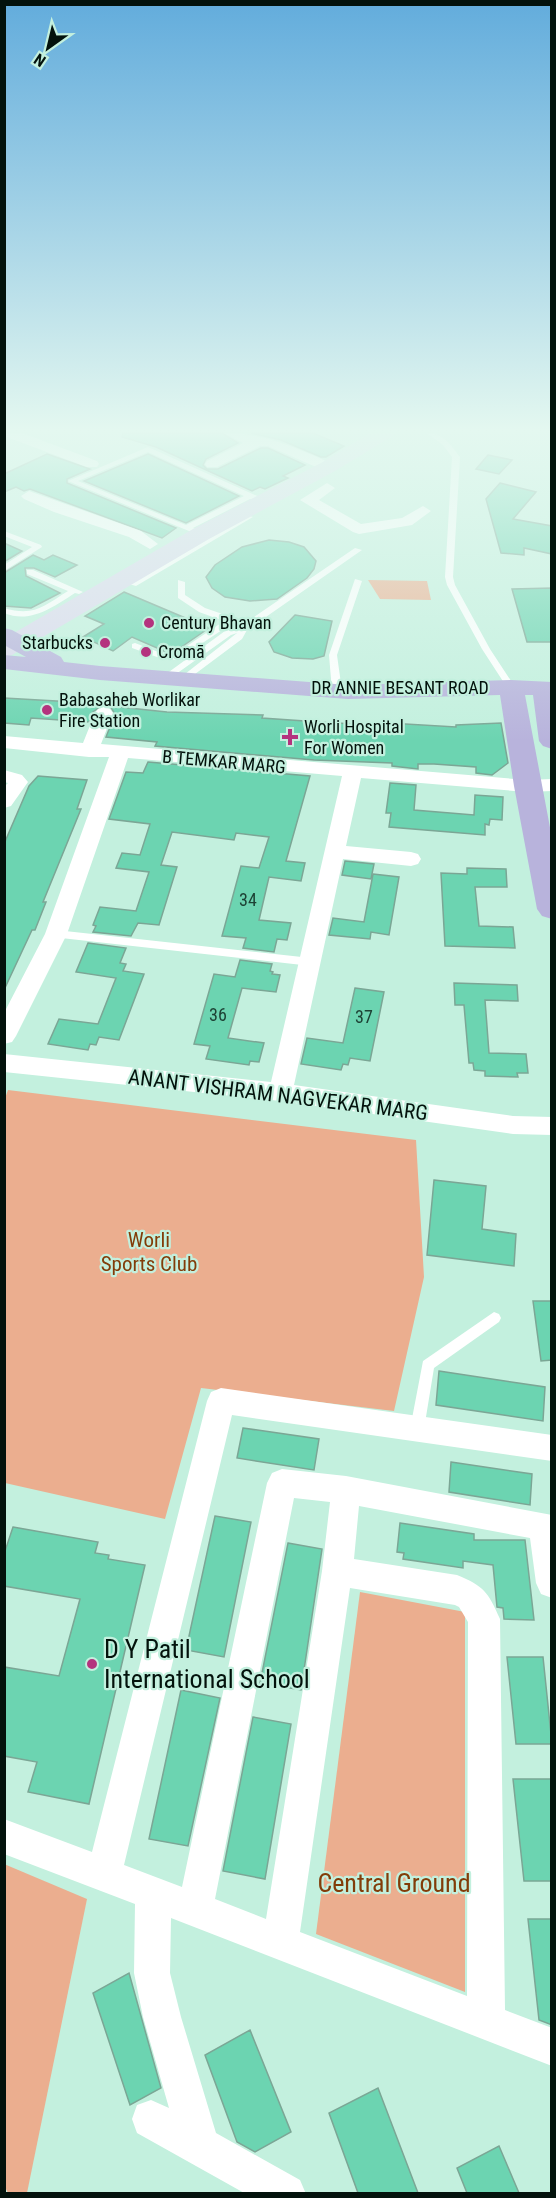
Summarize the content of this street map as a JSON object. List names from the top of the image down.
{
  "streets": {
    "main road": ["DR ANNIE BESANT ROAD"],
    "street": ["B TEMKAR MARG", "ANANT VISHRAM NAGVEKAR MARG"]
  },
  "parks": ["Worli Sports Club", "Central Ground"],
  "places": {
    "other": [
      "Century Bhavan",
      "Starbucks",
      "Cromā",
      "Babasaheb Worlikar Fire Station",
      "D Y Patil International School"
    ],
    "health": ["Worli Hospital For Women"]
  },
  "house_numbers": ["34", "36", "37"],
  "north": "bottom left"
}
